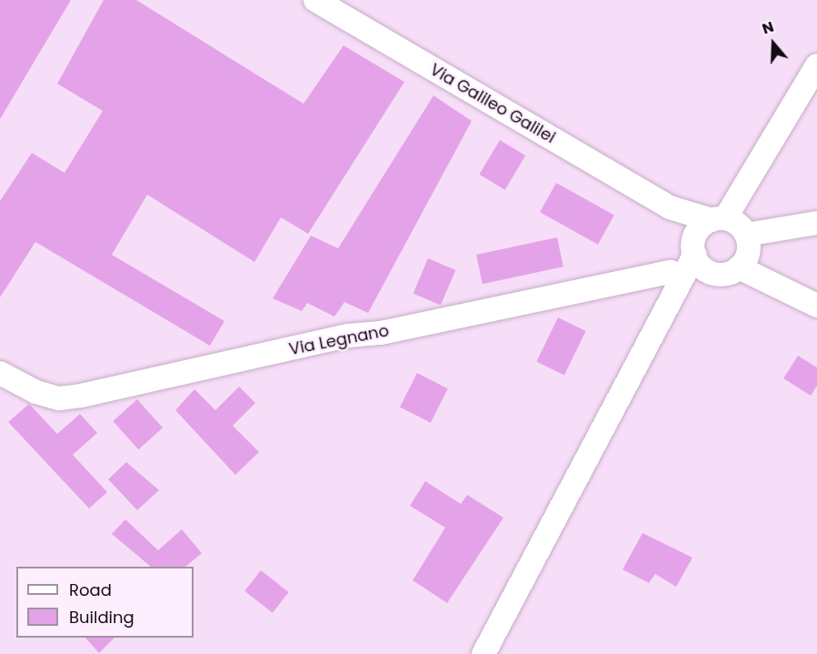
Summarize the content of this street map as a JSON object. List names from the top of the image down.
{
  "streets": {
    "street": ["Via Galileo Galilei", "Via Legnano"]
  },
  "legend": ["Road", "Building"],
  "north": "top"
}
